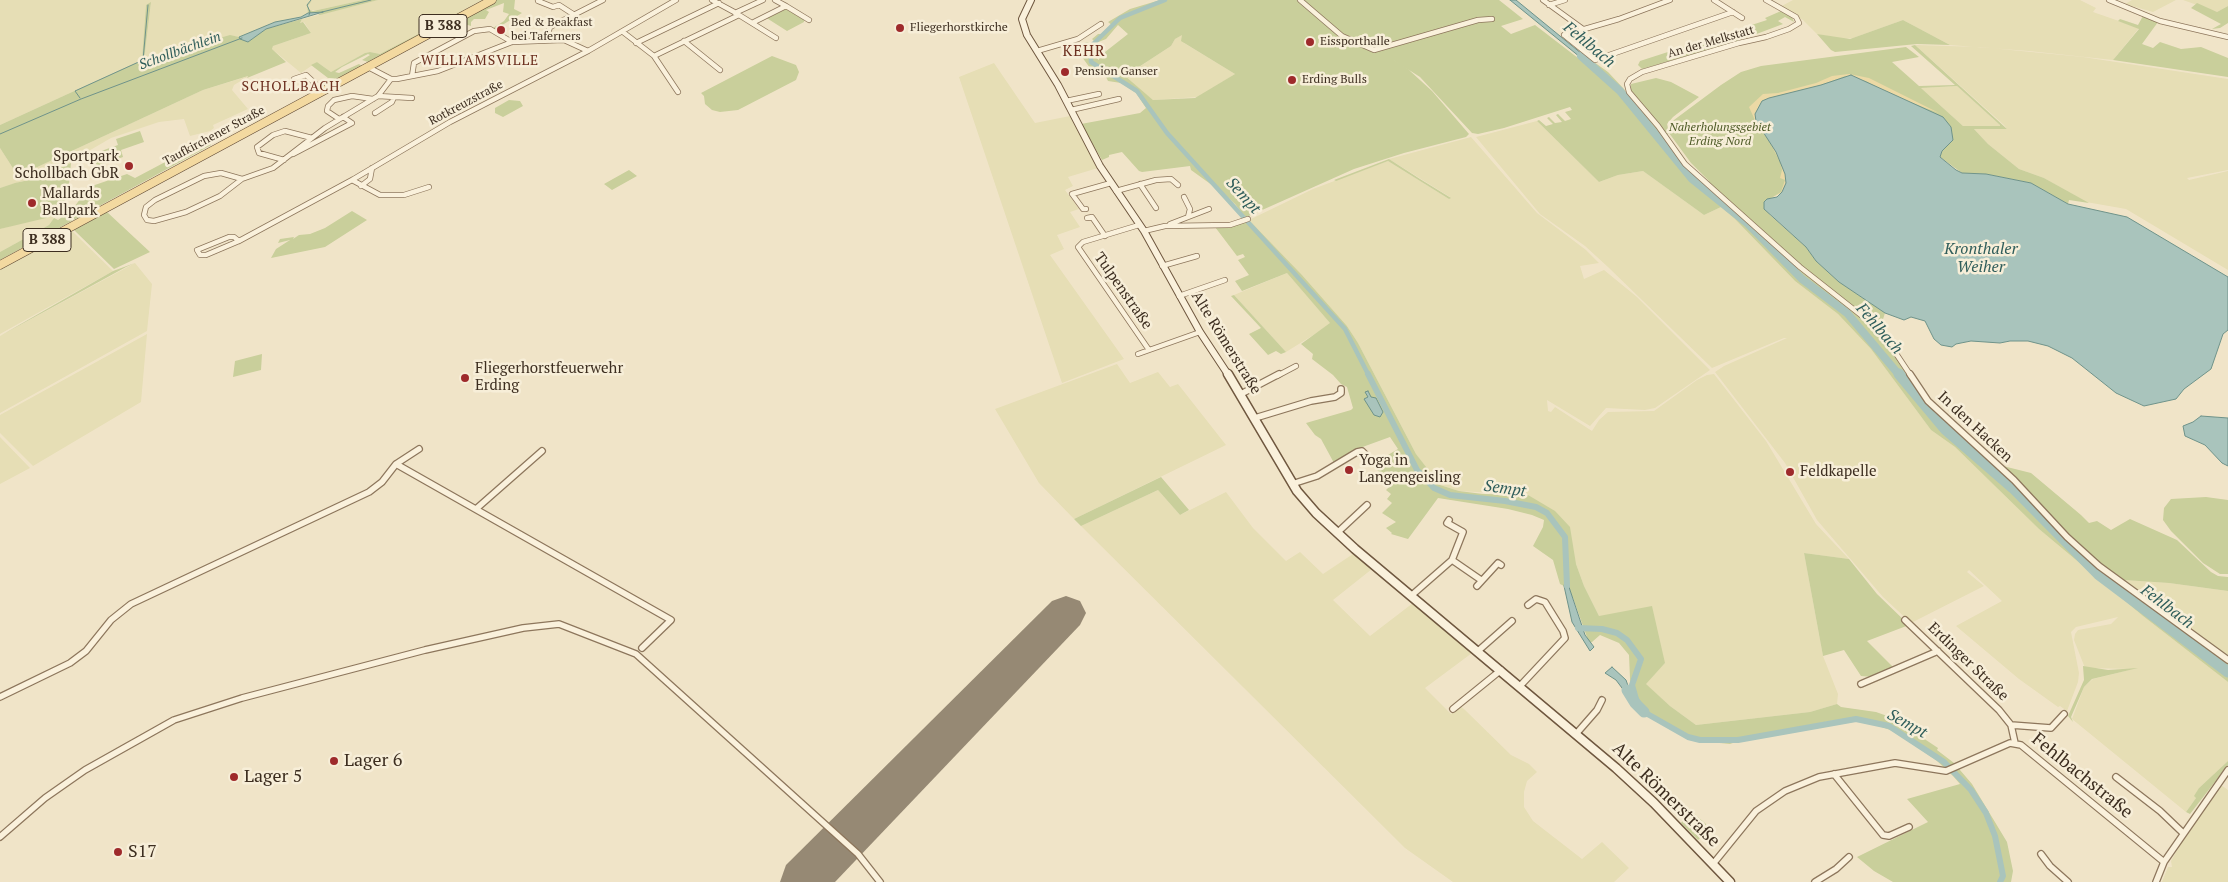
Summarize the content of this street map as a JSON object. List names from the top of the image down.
{
  "streets": {
    "main road": ["B 388", "Taufkirchener Straße", "Alte Römerstraße"],
    "street": [
      "An der Melkstatt",
      "Rotkreuzstraße",
      "Tulpenstraße",
      "In den Hacken",
      "Erdinger Straße",
      "Fehlbachstraße"
    ]
  },
  "crossings": [
    ["An der Melkstatt", "In den Hacken"],
    ["Tulpenstraße", "Alte Römerstraße"],
    ["Alte Römerstraße", "Fehlbachstraße"]
  ],
  "districts": ["KEHR", "WILLIAMSVILLE", "SCHOLLBACH"],
  "water": [
    "Fehlbach",
    "Schollbächlein",
    "Sempt",
    "Kronthaler Weiher"
  ],
  "parks": ["Naherholungsgebiet Erding Nord"],
  "places": [
    "Fliegerhorstkirche",
    "Bed & Beakfast bei Taferners",
    "Eissporthalle",
    "Pension Ganser",
    "Erding Bulls",
    "Sportpark Schollbach GbR",
    "Mallards Ballpark",
    "Fliegerhorstfeuerwehr Erding",
    "Yoga in Langengeisling",
    "Feldkapelle",
    "Lager 6",
    "Lager 5",
    "S17"
  ]
}
